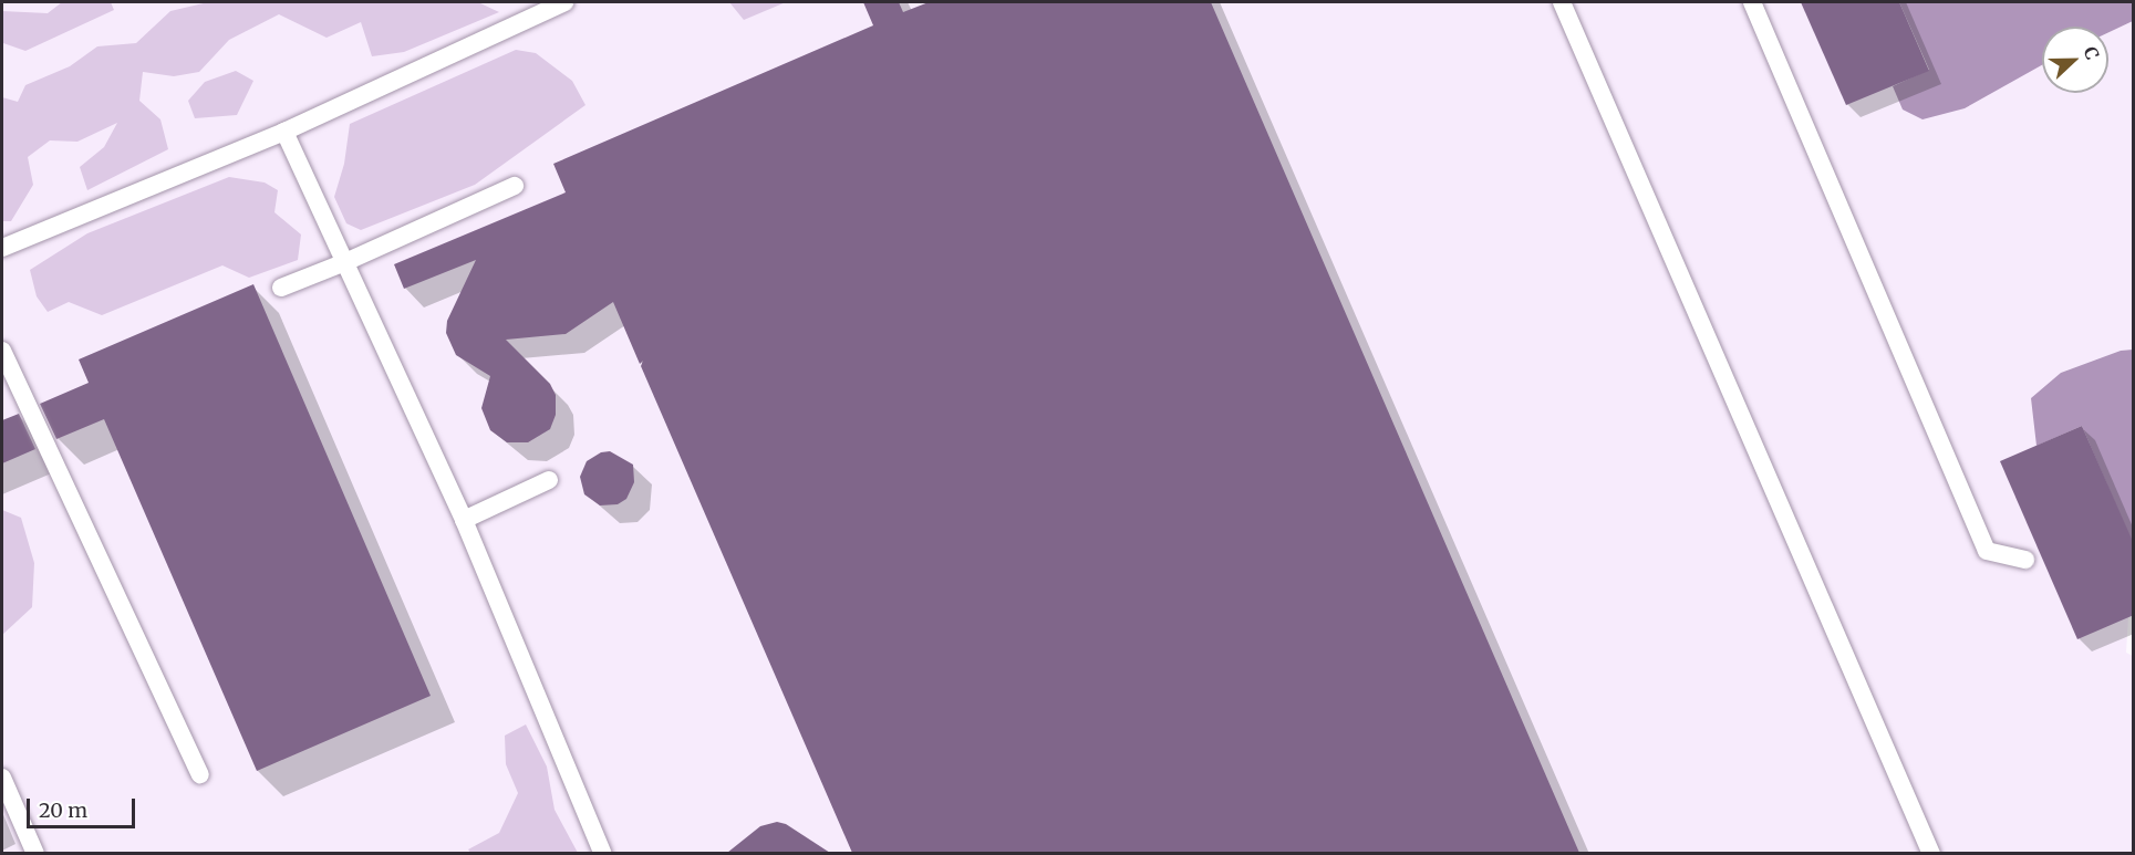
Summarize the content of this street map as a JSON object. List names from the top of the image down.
{
  "scale_bar": "20 m",
  "north": "right"
}
